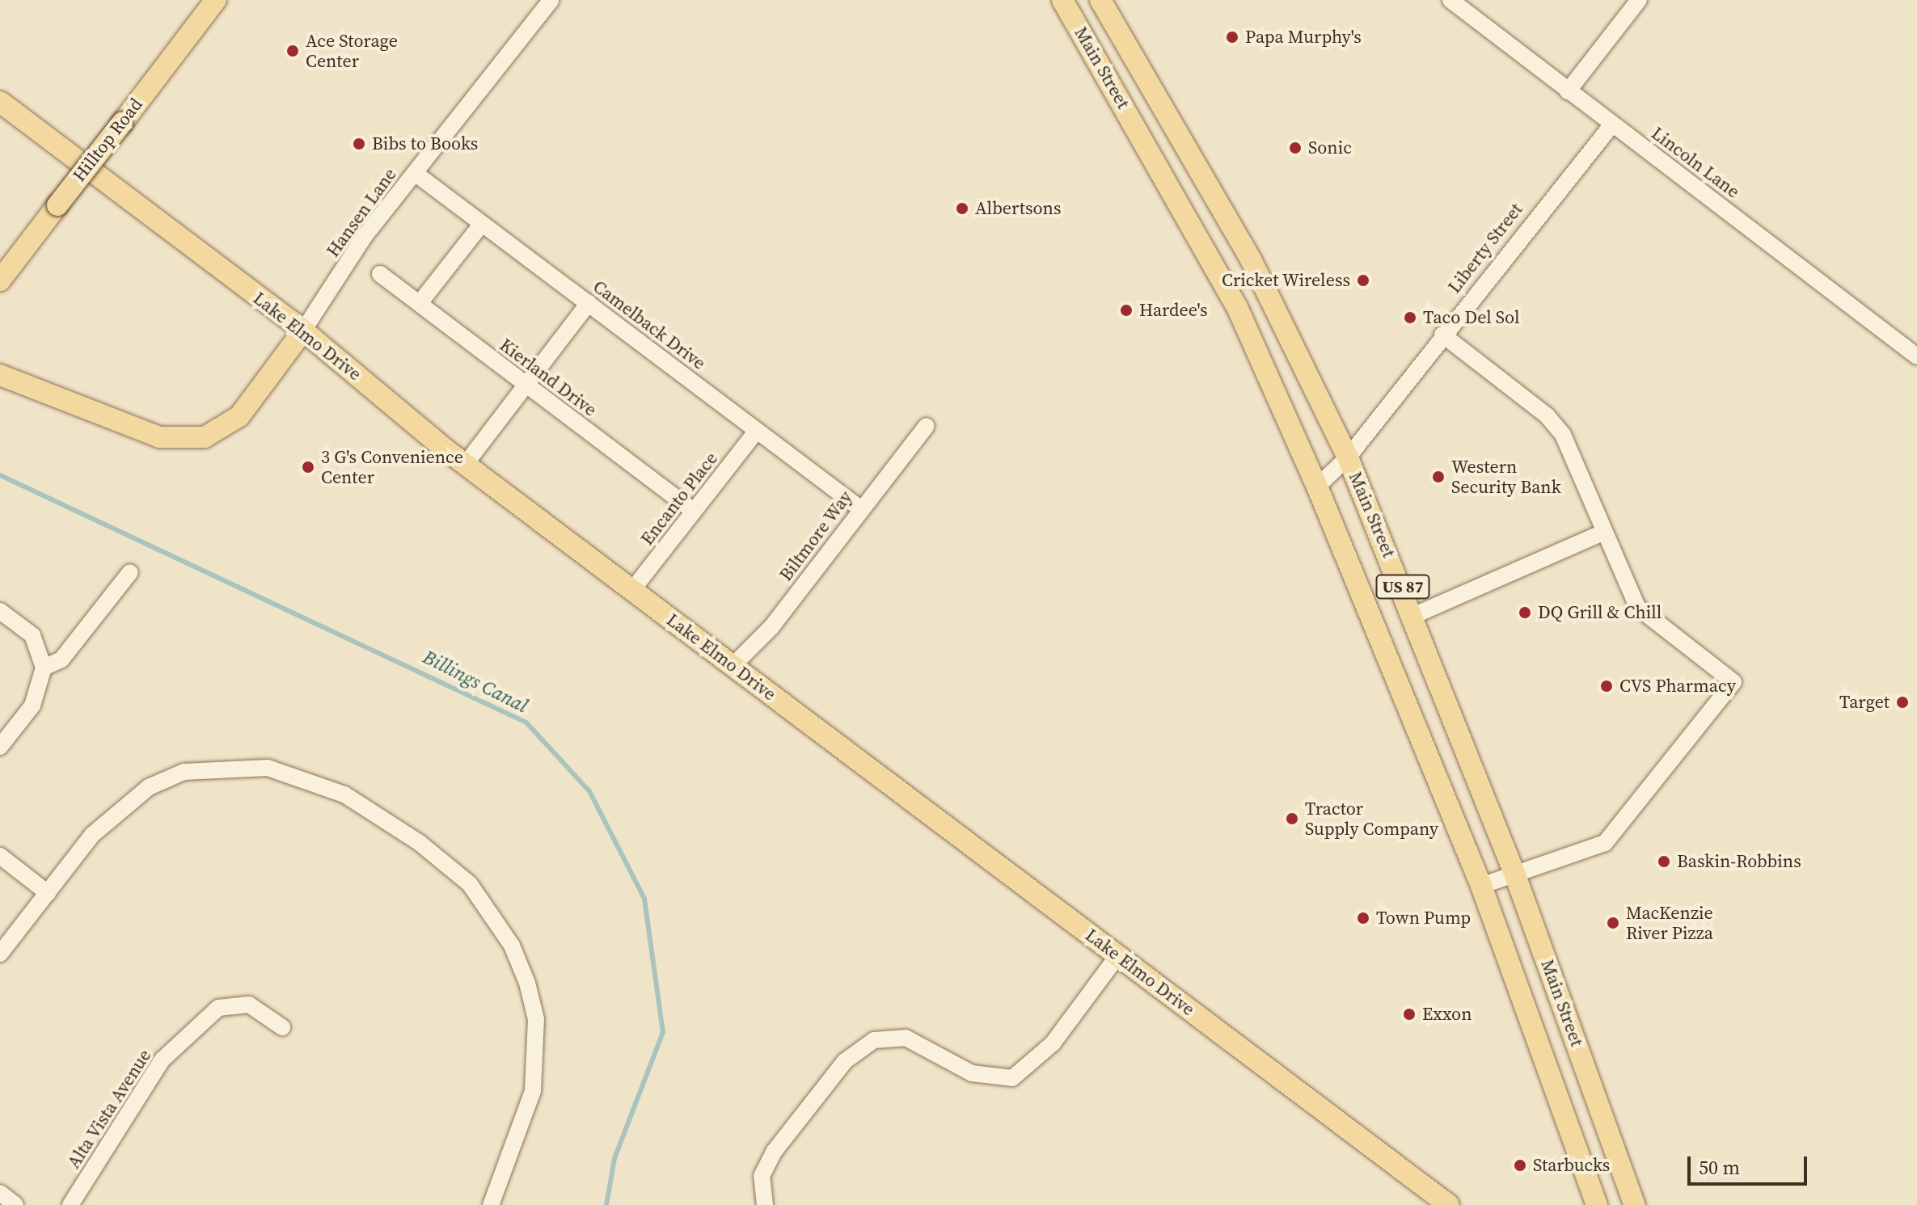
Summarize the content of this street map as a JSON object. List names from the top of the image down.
{
  "streets": {
    "main road": [
      "Main Street",
      "Hilltop Road",
      "Lake Elmo Drive",
      "US 87"
    ],
    "street": [
      "Lincoln Lane",
      "Hansen Lane",
      "Liberty Street",
      "Camelback Drive",
      "Kierland Drive",
      "Encanto Place",
      "Biltmore Way",
      "Alta Vista Avenue"
    ]
  },
  "crossings": [
    ["Main Street", "Liberty Street"],
    ["Lincoln Lane", "Liberty Street"],
    ["Hansen Lane", "Camelback Drive"],
    ["Hansen Lane", "Lake Elmo Drive"],
    ["Camelback Drive", "Encanto Place"],
    ["Camelback Drive", "Biltmore Way"],
    ["Lake Elmo Drive", "Encanto Place"],
    ["Lake Elmo Drive", "Biltmore Way"],
    ["Kierland Drive", "Encanto Place"]
  ],
  "water": ["Billings Canal"],
  "places": [
    "Papa Murphy's",
    "Ace Storage Center",
    "Bibs to Books",
    "Sonic",
    "Albertsons",
    "Cricket Wireless",
    "Hardee's",
    "Taco Del Sol",
    "3 G's Convenience Center",
    "Western Security Bank",
    "DQ Grill & Chill",
    "CVS Pharmacy",
    "Target",
    "Tractor Supply Company",
    "Baskin-Robbins",
    "Town Pump",
    "MacKenzie River Pizza",
    "Exxon",
    "Starbucks"
  ],
  "scale_bar": "50 m"
}
